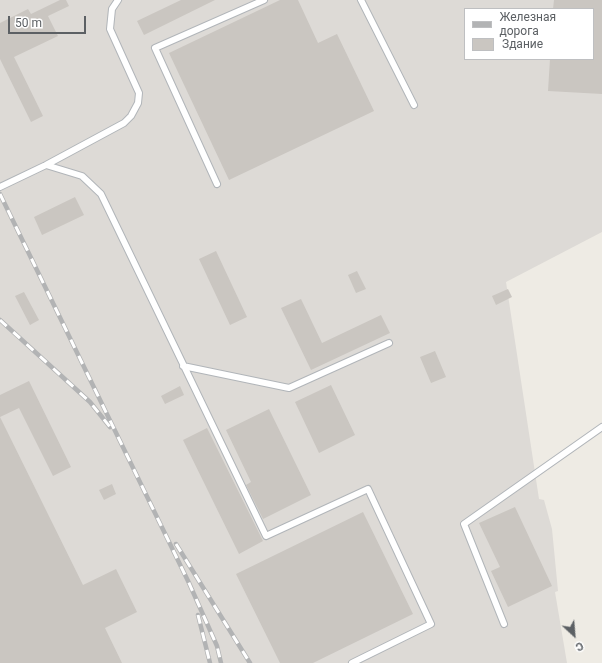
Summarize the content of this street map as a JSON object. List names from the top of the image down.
{
  "legend": ["Железная дорога", "Здание"],
  "scale_bar": "50 m",
  "north": "bottom right"
}
